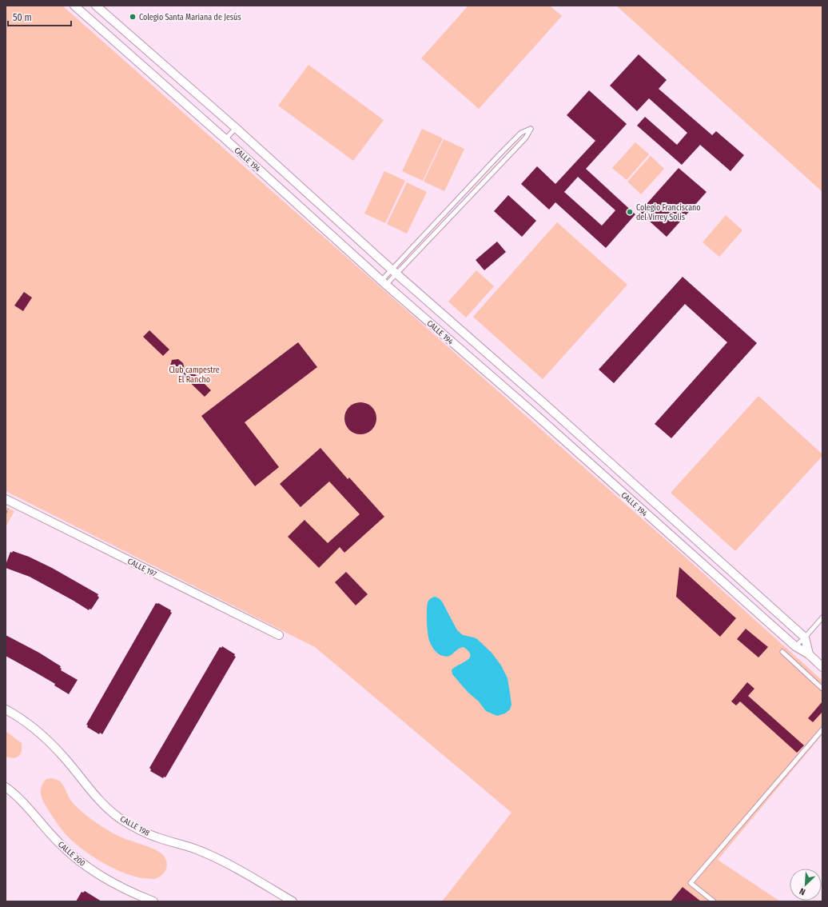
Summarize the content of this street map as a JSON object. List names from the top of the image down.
{
  "streets": {
    "street": [
      "CALLE 194",
      "CALLE 197",
      "CALLE 198",
      "CALLE 200"
    ]
  },
  "parks": ["Club campestre El Rancho"],
  "places": ["Colegio Santa Mariana de Jesús", "Colegio Franciscano del Virrey Solis"],
  "scale_bar": "50 m",
  "north": "bottom left"
}
